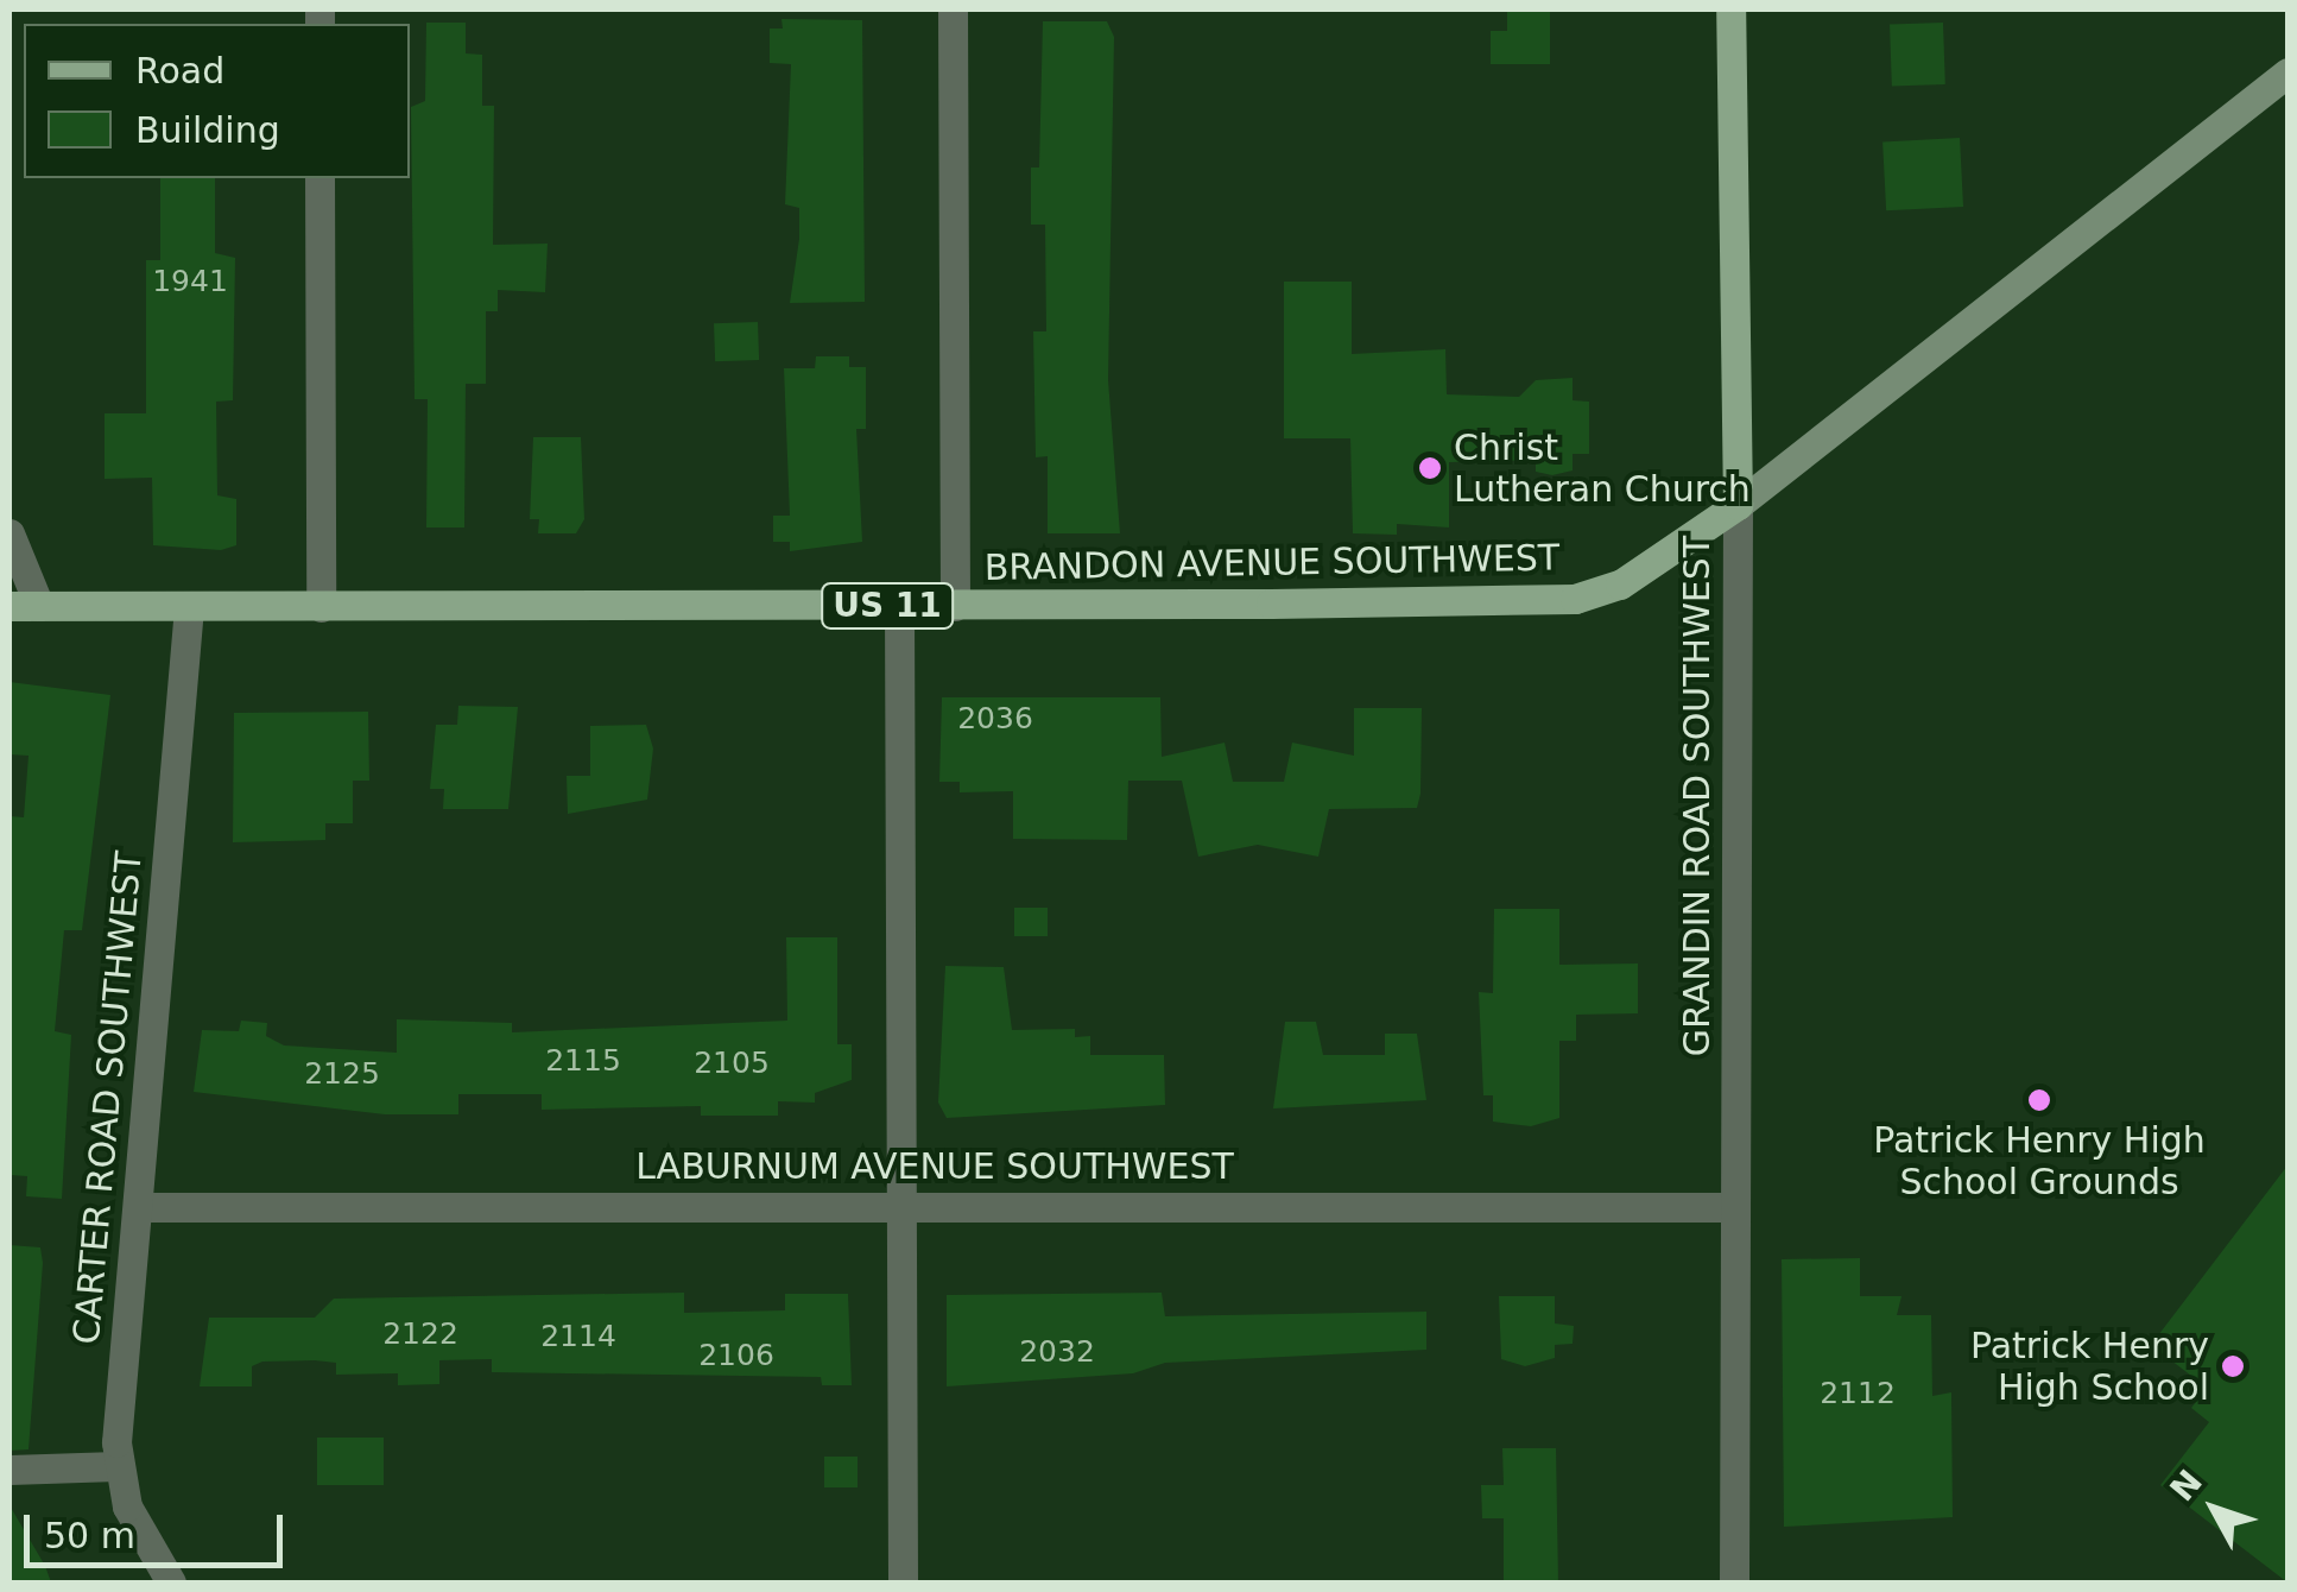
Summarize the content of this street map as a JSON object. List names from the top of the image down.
{
  "streets": {
    "main road": ["BRANDON AVENUE SOUTHWEST", "US 11", "GRANDIN ROAD SOUTHWEST"],
    "street": ["CARTER ROAD SOUTHWEST", "LABURNUM AVENUE SOUTHWEST"]
  },
  "crossings": [
    ["BRANDON AVENUE SOUTHWEST", "GRANDIN ROAD SOUTHWEST"],
    ["BRANDON AVENUE SOUTHWEST", "CARTER ROAD SOUTHWEST"],
    ["GRANDIN ROAD SOUTHWEST", "LABURNUM AVENUE SOUTHWEST"],
    ["CARTER ROAD SOUTHWEST", "LABURNUM AVENUE SOUTHWEST"]
  ],
  "places": ["Christ Lutheran Church", "Patrick Henry High School Grounds", "Patrick Henry High School"],
  "house_numbers": [
    "1941",
    "2036",
    "2115",
    "2105",
    "2125",
    "2122",
    "2114",
    "2032",
    "2106",
    "2112"
  ],
  "legend": ["Road", "Building"],
  "scale_bar": "50 m",
  "north": "top left"
}
